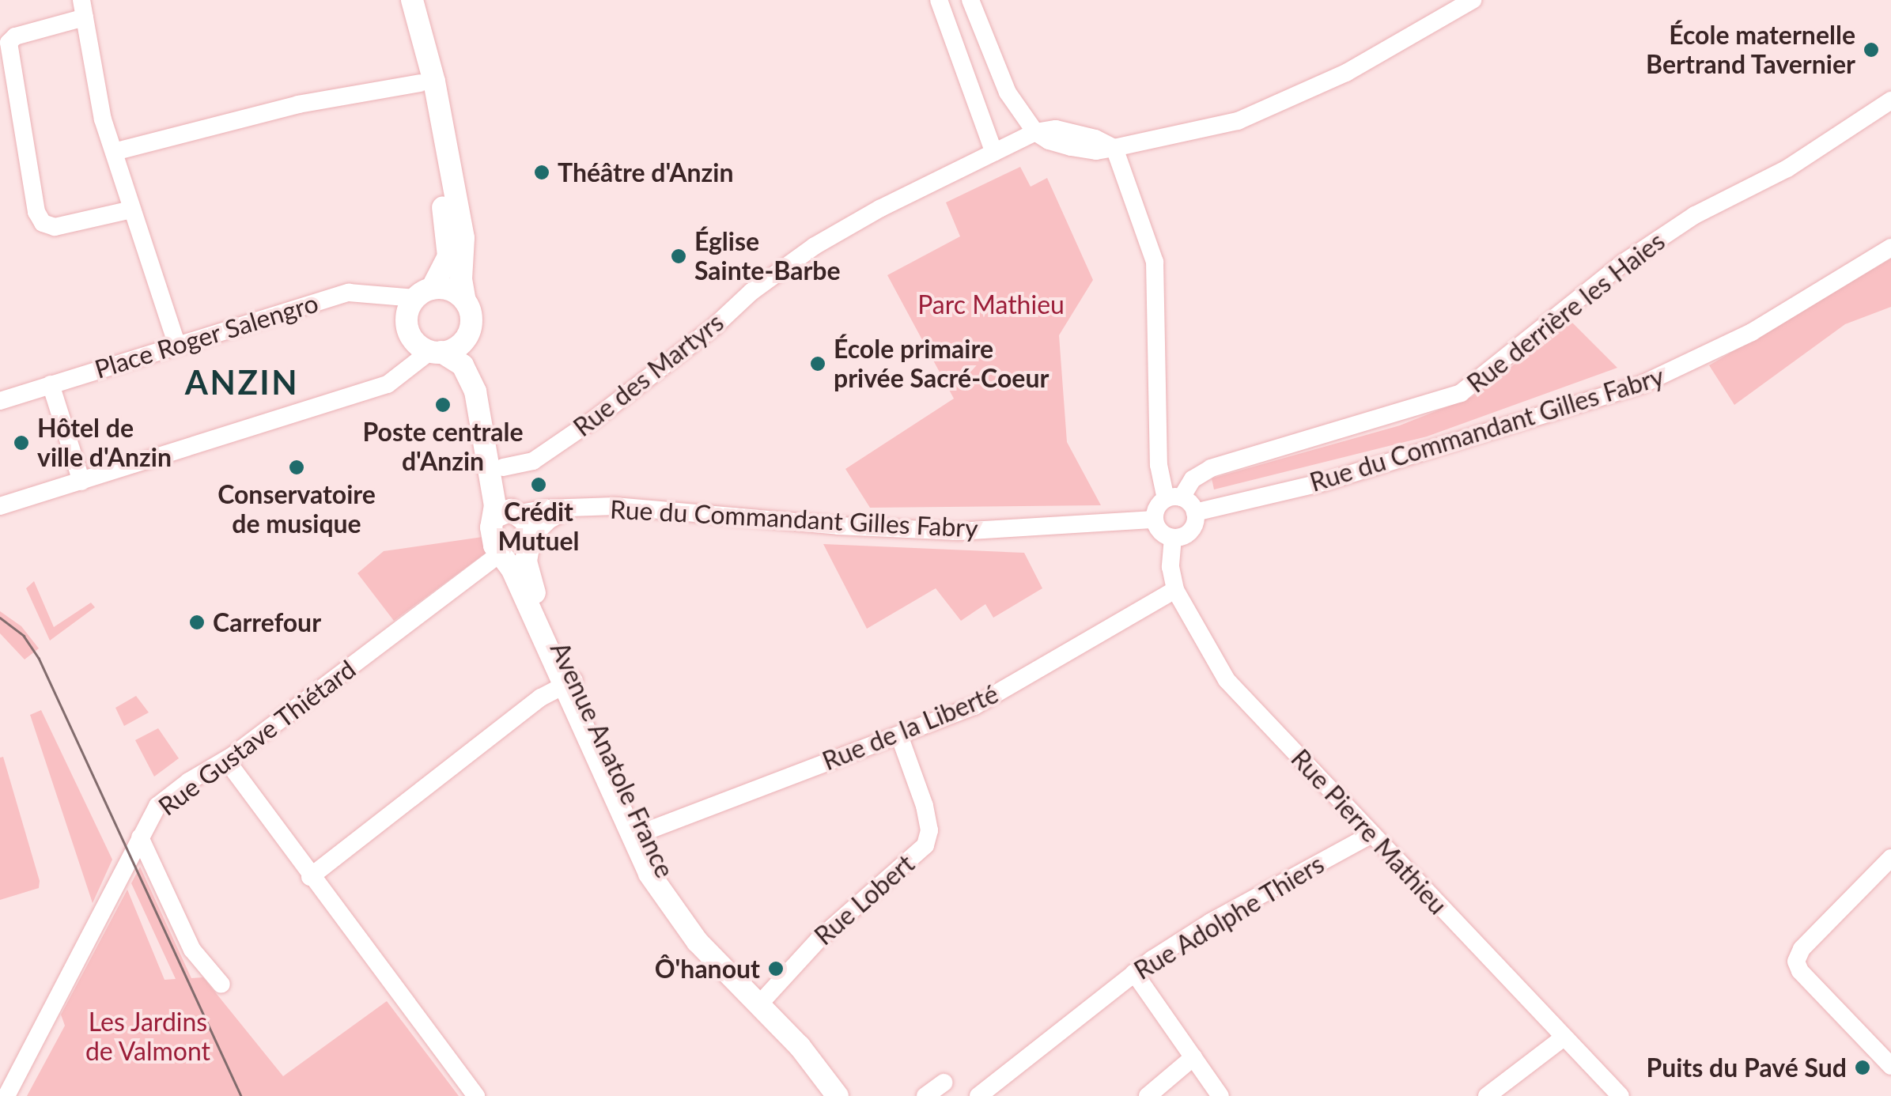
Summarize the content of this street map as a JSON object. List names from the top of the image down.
{
  "streets": {
    "main road": ["Avenue Anatole France"],
    "street": [
      "Rue derrière les Haies",
      "Place Roger Salengro",
      "Rue des Martyrs",
      "Rue du Commandant Gilles Fabry",
      "Rue de la Liberté",
      "Rue Gustave Thiétard",
      "Rue Pierre Mathieu",
      "Rue Lobert",
      "Rue Adolphe Thiers"
    ]
  },
  "crossings": [
    ["Rue derrière les Haies", "Rue du Commandant Gilles Fabry"],
    ["Rue derrière les Haies", "Rue Pierre Mathieu"],
    ["Place Roger Salengro", "Avenue Anatole France"],
    ["Rue des Martyrs", "Avenue Anatole France"],
    ["Rue du Commandant Gilles Fabry", "Rue Gustave Thiétard"],
    ["Rue du Commandant Gilles Fabry", "Avenue Anatole France"],
    ["Rue du Commandant Gilles Fabry", "Rue Pierre Mathieu"],
    ["Rue de la Liberté", "Avenue Anatole France"],
    ["Rue de la Liberté", "Rue Pierre Mathieu"],
    ["Rue de la Liberté", "Rue Lobert"],
    ["Rue Gustave Thiétard", "Avenue Anatole France"],
    ["Avenue Anatole France", "Rue Lobert"],
    ["Rue Pierre Mathieu", "Rue Adolphe Thiers"]
  ],
  "districts": ["ANZIN"],
  "parks": ["Parc Mathieu", "Les Jardins de Valmont"],
  "places": [
    "École maternelle Bertrand Tavernier",
    "Théâtre d'Anzin",
    "Église Sainte-Barbe",
    "École primaire privée Sacré-Coeur",
    "Poste centrale d'Anzin",
    "Hôtel de ville d'Anzin",
    "Conservatoire de musique",
    "Crédit Mutuel",
    "Carrefour",
    "Ô'hanout",
    "Puits du Pavé Sud"
  ]
}
